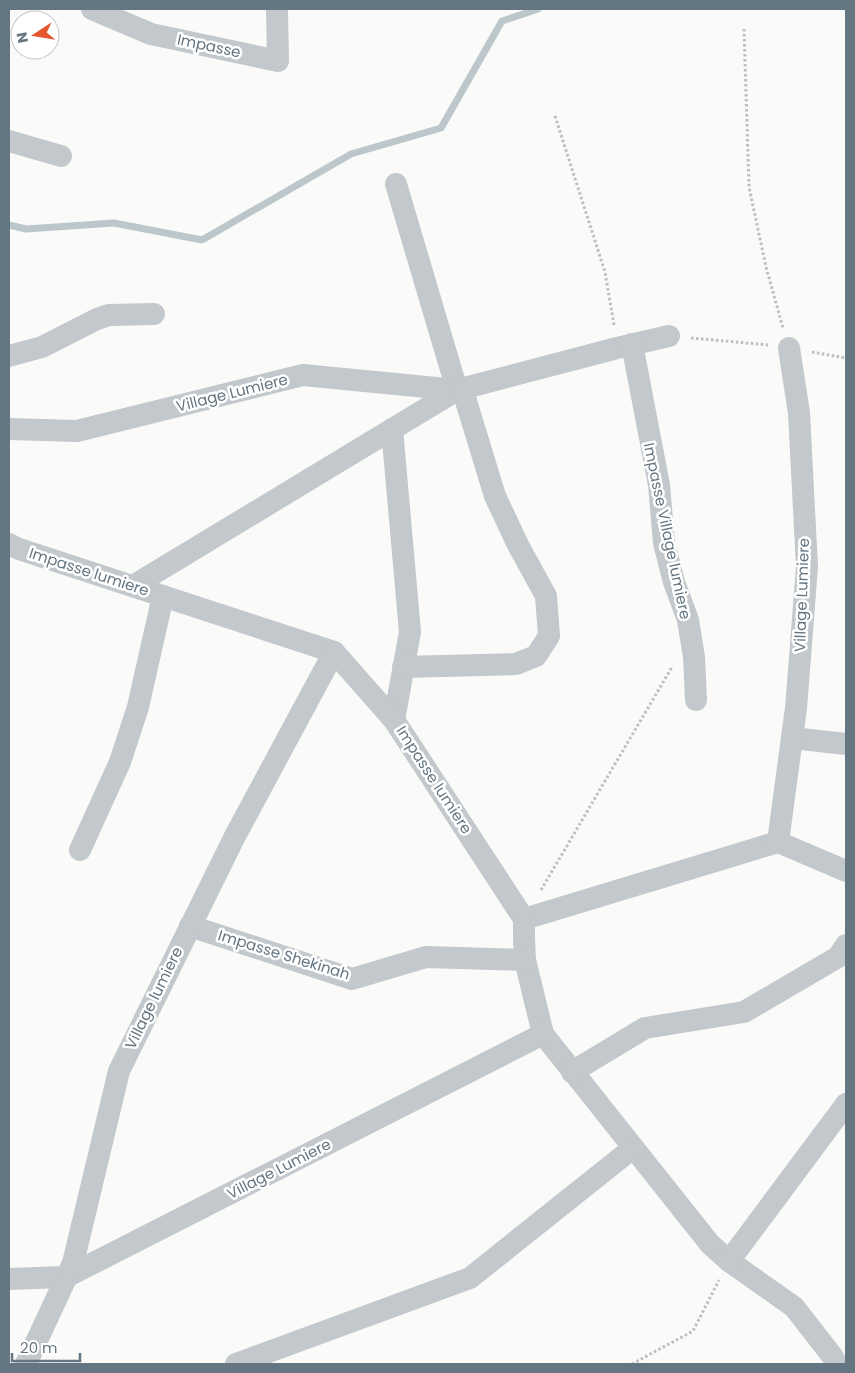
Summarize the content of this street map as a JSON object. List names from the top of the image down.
{
  "streets": {
    "street": [
      "Impasse",
      "Village Lumiere",
      "Impasse lumiere",
      "Impasse Shekinah",
      "Village lumiere"
    ]
  },
  "crossings": [
    ["Village Lumiere", "Impasse lumiere"],
    ["Village Lumiere", "Village lumiere"],
    ["Impasse lumiere", "Village lumiere"],
    ["Impasse Shekinah", "Village lumiere"]
  ],
  "scale_bar": "20 m",
  "north": "left"
}
